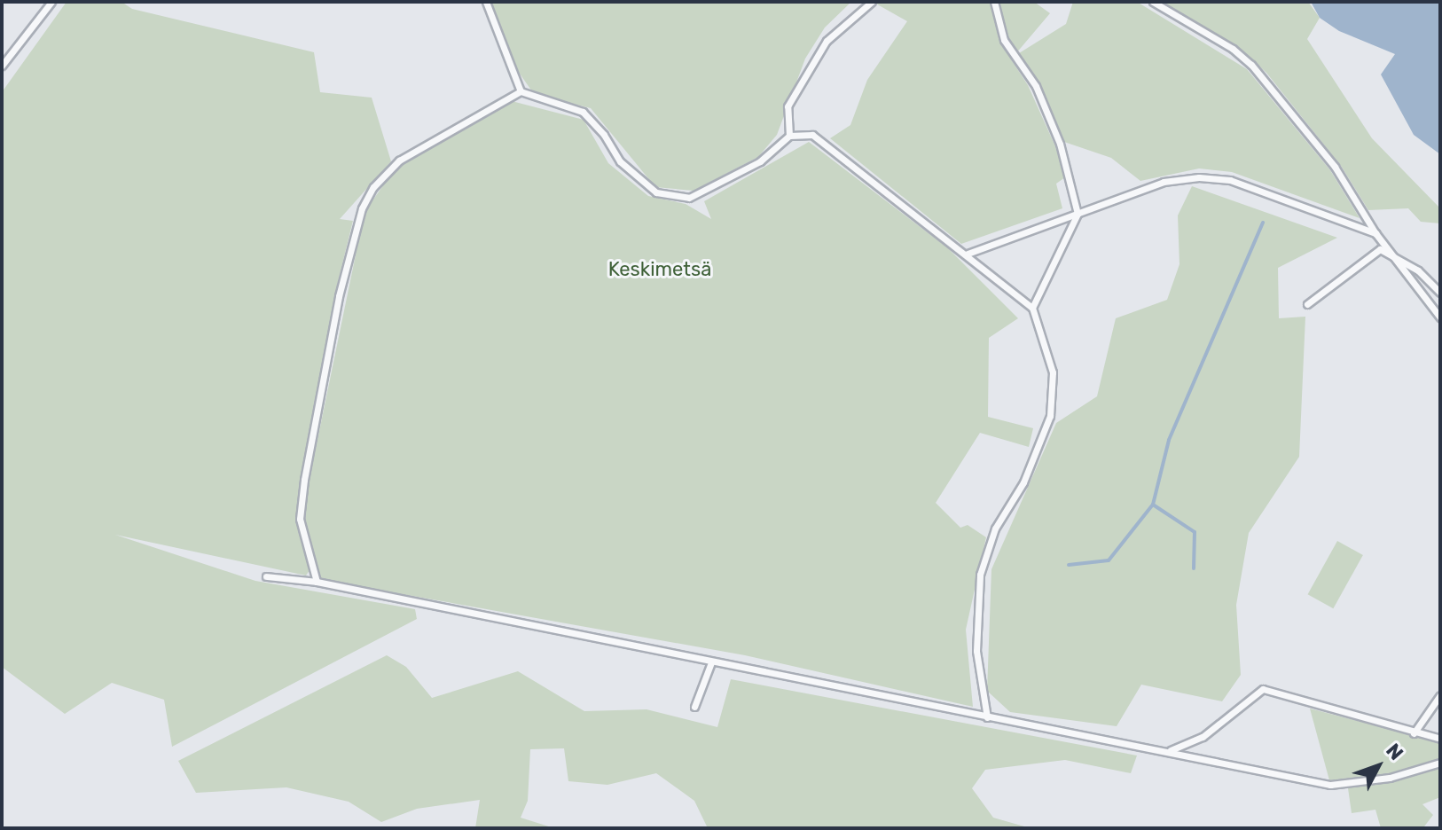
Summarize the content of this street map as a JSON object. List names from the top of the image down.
{
  "parks": ["Keskimetsä"],
  "north": "top right"
}
